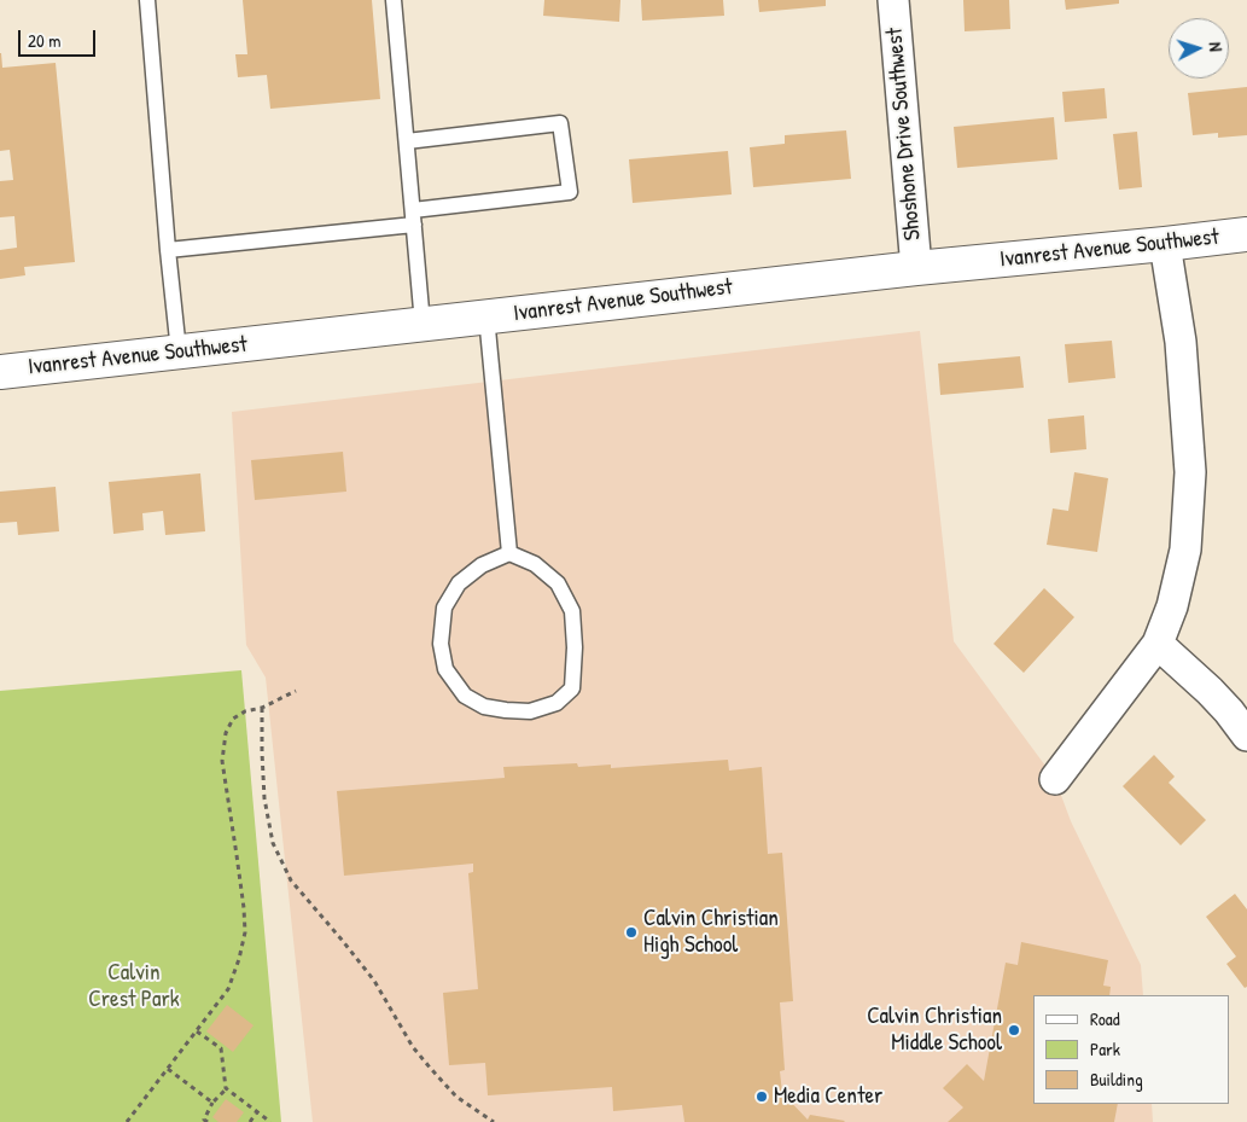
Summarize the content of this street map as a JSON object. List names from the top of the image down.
{
  "streets": {
    "street": ["Shoshone Drive Southwest", "Ivanrest Avenue Southwest"]
  },
  "crossings": [
    ["Shoshone Drive Southwest", "Ivanrest Avenue Southwest"]
  ],
  "parks": ["Calvin Crest Park"],
  "places": ["Calvin Christian High School", "Calvin Christian Middle School", "Media Center"],
  "legend": ["Road", "Park", "Building"],
  "scale_bar": "20 m",
  "north": "right"
}
